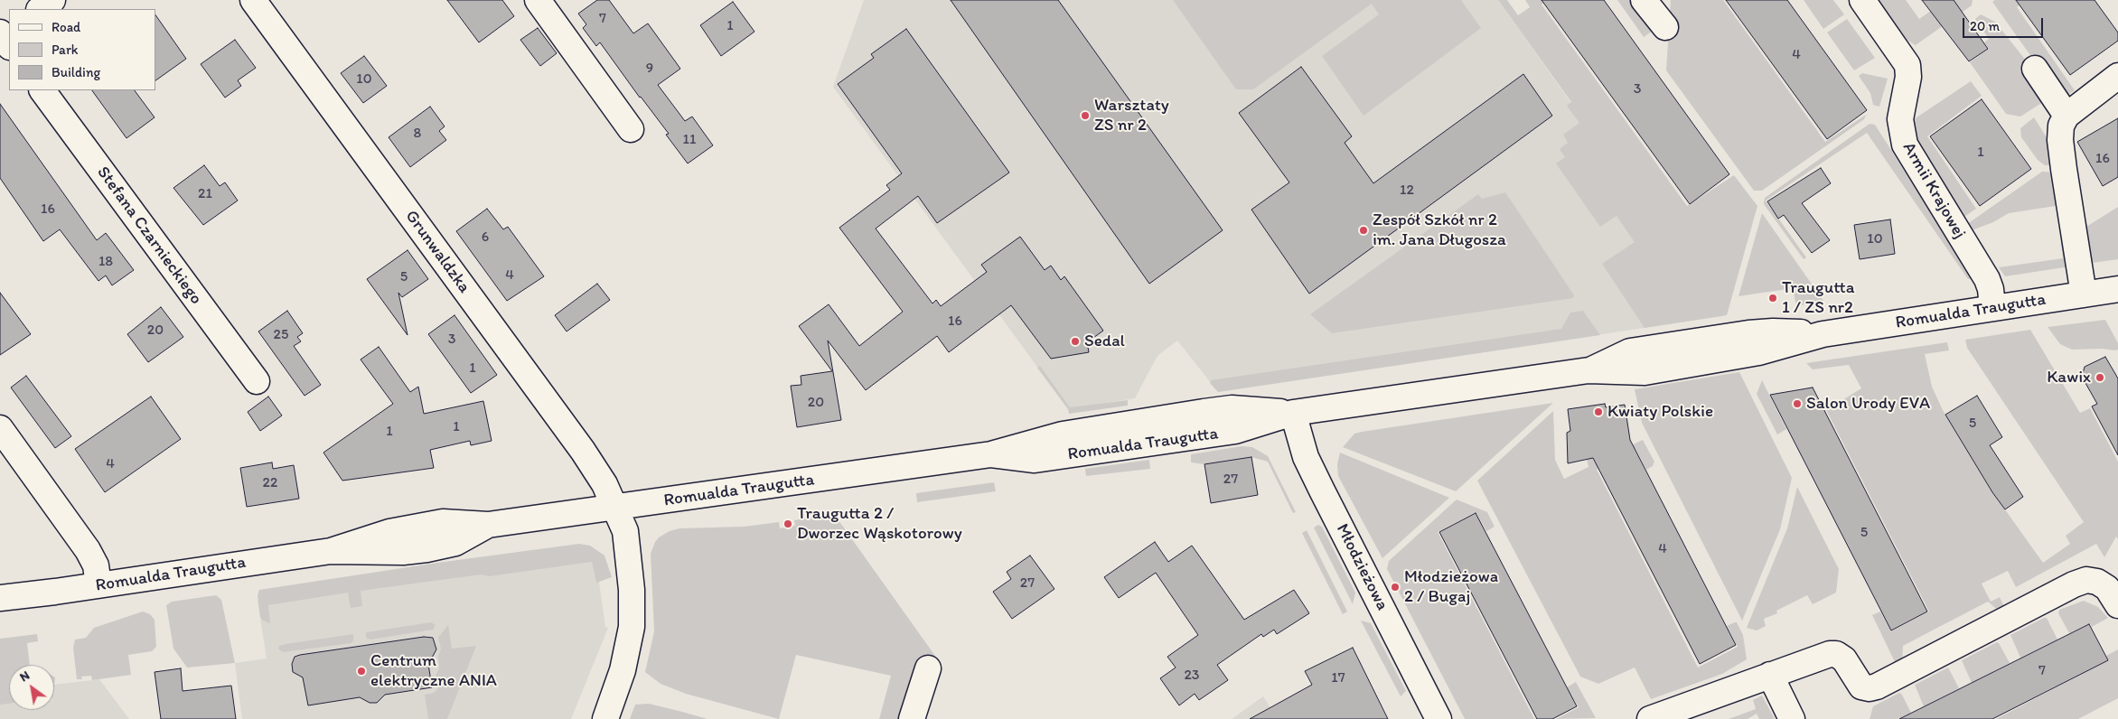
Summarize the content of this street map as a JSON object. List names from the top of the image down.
{
  "streets": {
    "street": [
      "Armii Krajowej",
      "Stefana Czarnieckiego",
      "Grunwaldzka",
      "Romualda Traugutta",
      "Młodzieżowa"
    ]
  },
  "crossings": [
    ["Armii Krajowej", "Romualda Traugutta"],
    ["Grunwaldzka", "Romualda Traugutta"],
    ["Romualda Traugutta", "Młodzieżowa"]
  ],
  "places": [
    "Warsztaty ZS nr 2",
    "Zespół Szkół nr 2 im. Jana Długosza",
    "Traugutta 1 / ZS nr2",
    "Sedal",
    "Kawix",
    "Salon Urody EVA",
    "Kwiaty Polskie",
    "Traugutta 2 / Dworzec Wąskotorowy",
    "Młodzieżowa 2 / Bugaj",
    "Centrum elektryczne ANIA"
  ],
  "house_numbers": [
    "7",
    "1",
    "4",
    "9",
    "10",
    "3",
    "8",
    "11",
    "1",
    "16",
    "12",
    "21",
    "16",
    "6",
    "10",
    "18",
    "4",
    "5",
    "16",
    "20",
    "25",
    "3",
    "1",
    "20",
    "5",
    "1",
    "1",
    "4",
    "27",
    "22",
    "5",
    "4",
    "27",
    "7",
    "23",
    "17"
  ],
  "legend": ["Road", "Park", "Building"],
  "scale_bar": "20 m",
  "north": "top left"
}
